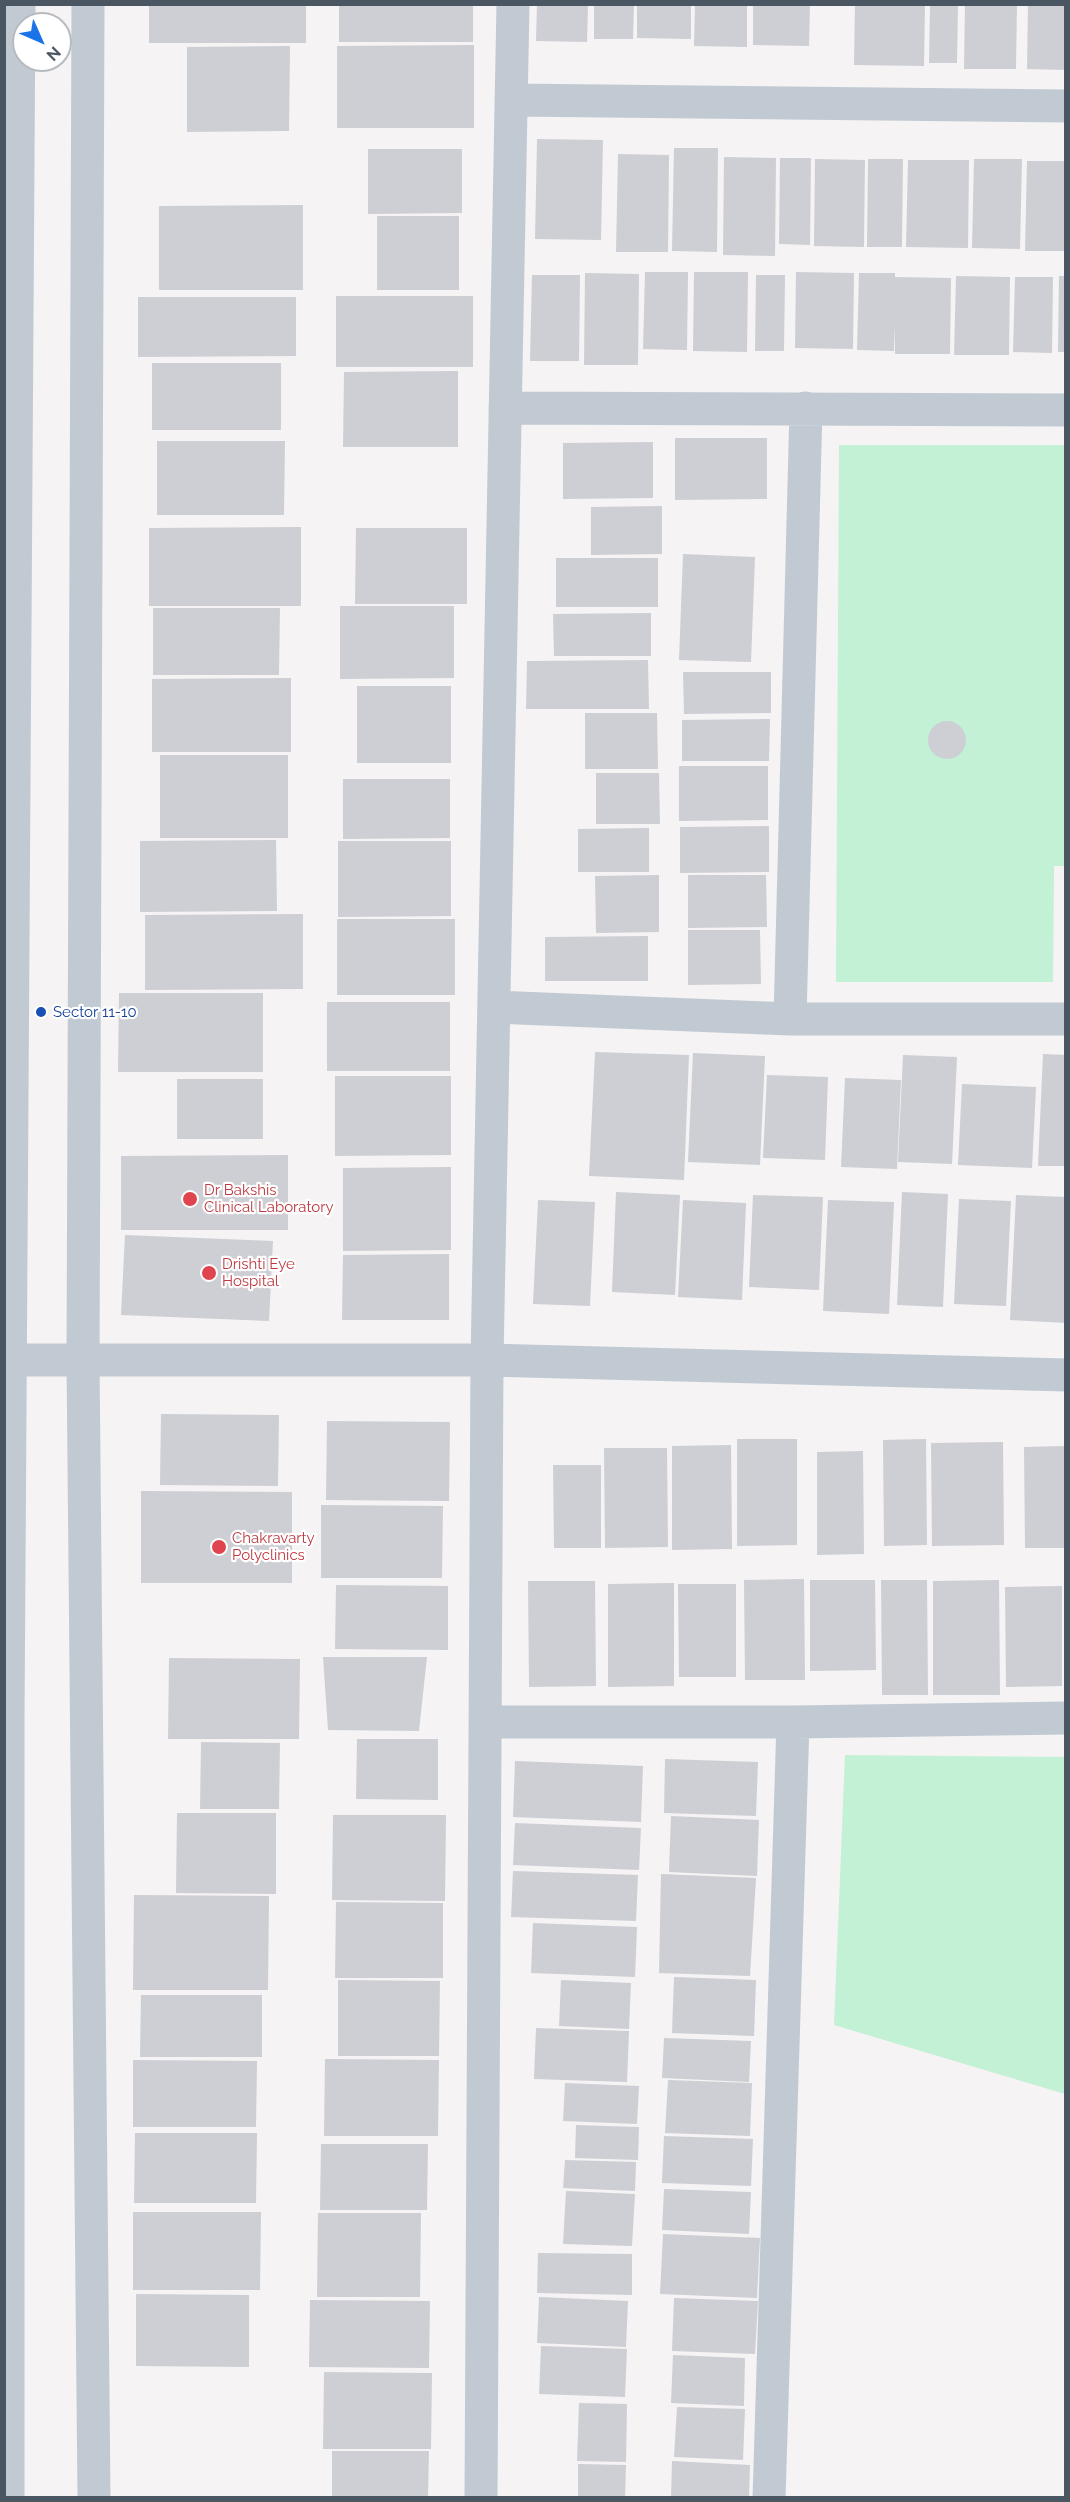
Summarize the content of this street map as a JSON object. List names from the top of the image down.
{
  "places": [
    "Sector 11-10",
    "Dr Bakshis Clinical Laboratory",
    "Drishti Eye Hospital",
    "Chakravarty Polyclinics"
  ],
  "north": "bottom right"
}
